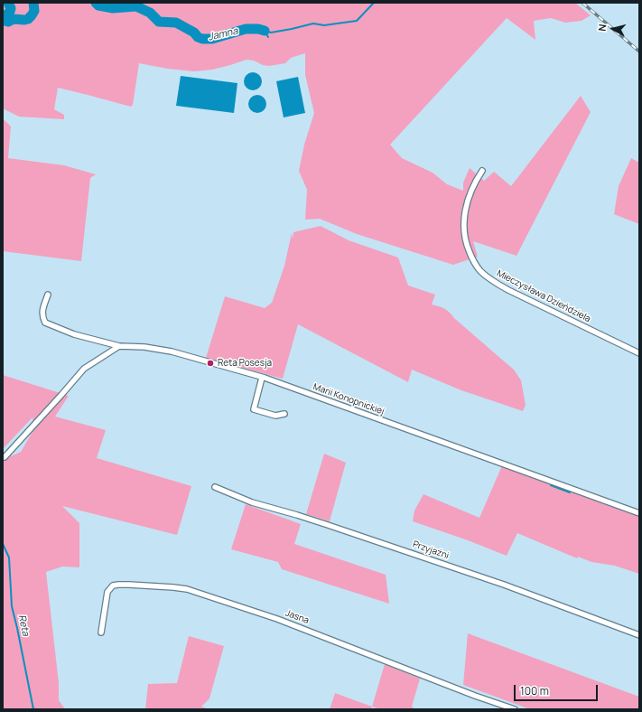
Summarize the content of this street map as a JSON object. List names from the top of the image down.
{
  "streets": {
    "street": [
      "Mieczysława Dzieńdziela",
      "Marii Konopnickiej",
      "Przyjaźni",
      "Jasna"
    ]
  },
  "water": ["Jamna", "Reta"],
  "places": ["Reta Posesja"],
  "scale_bar": "100 m",
  "north": "left"
}
